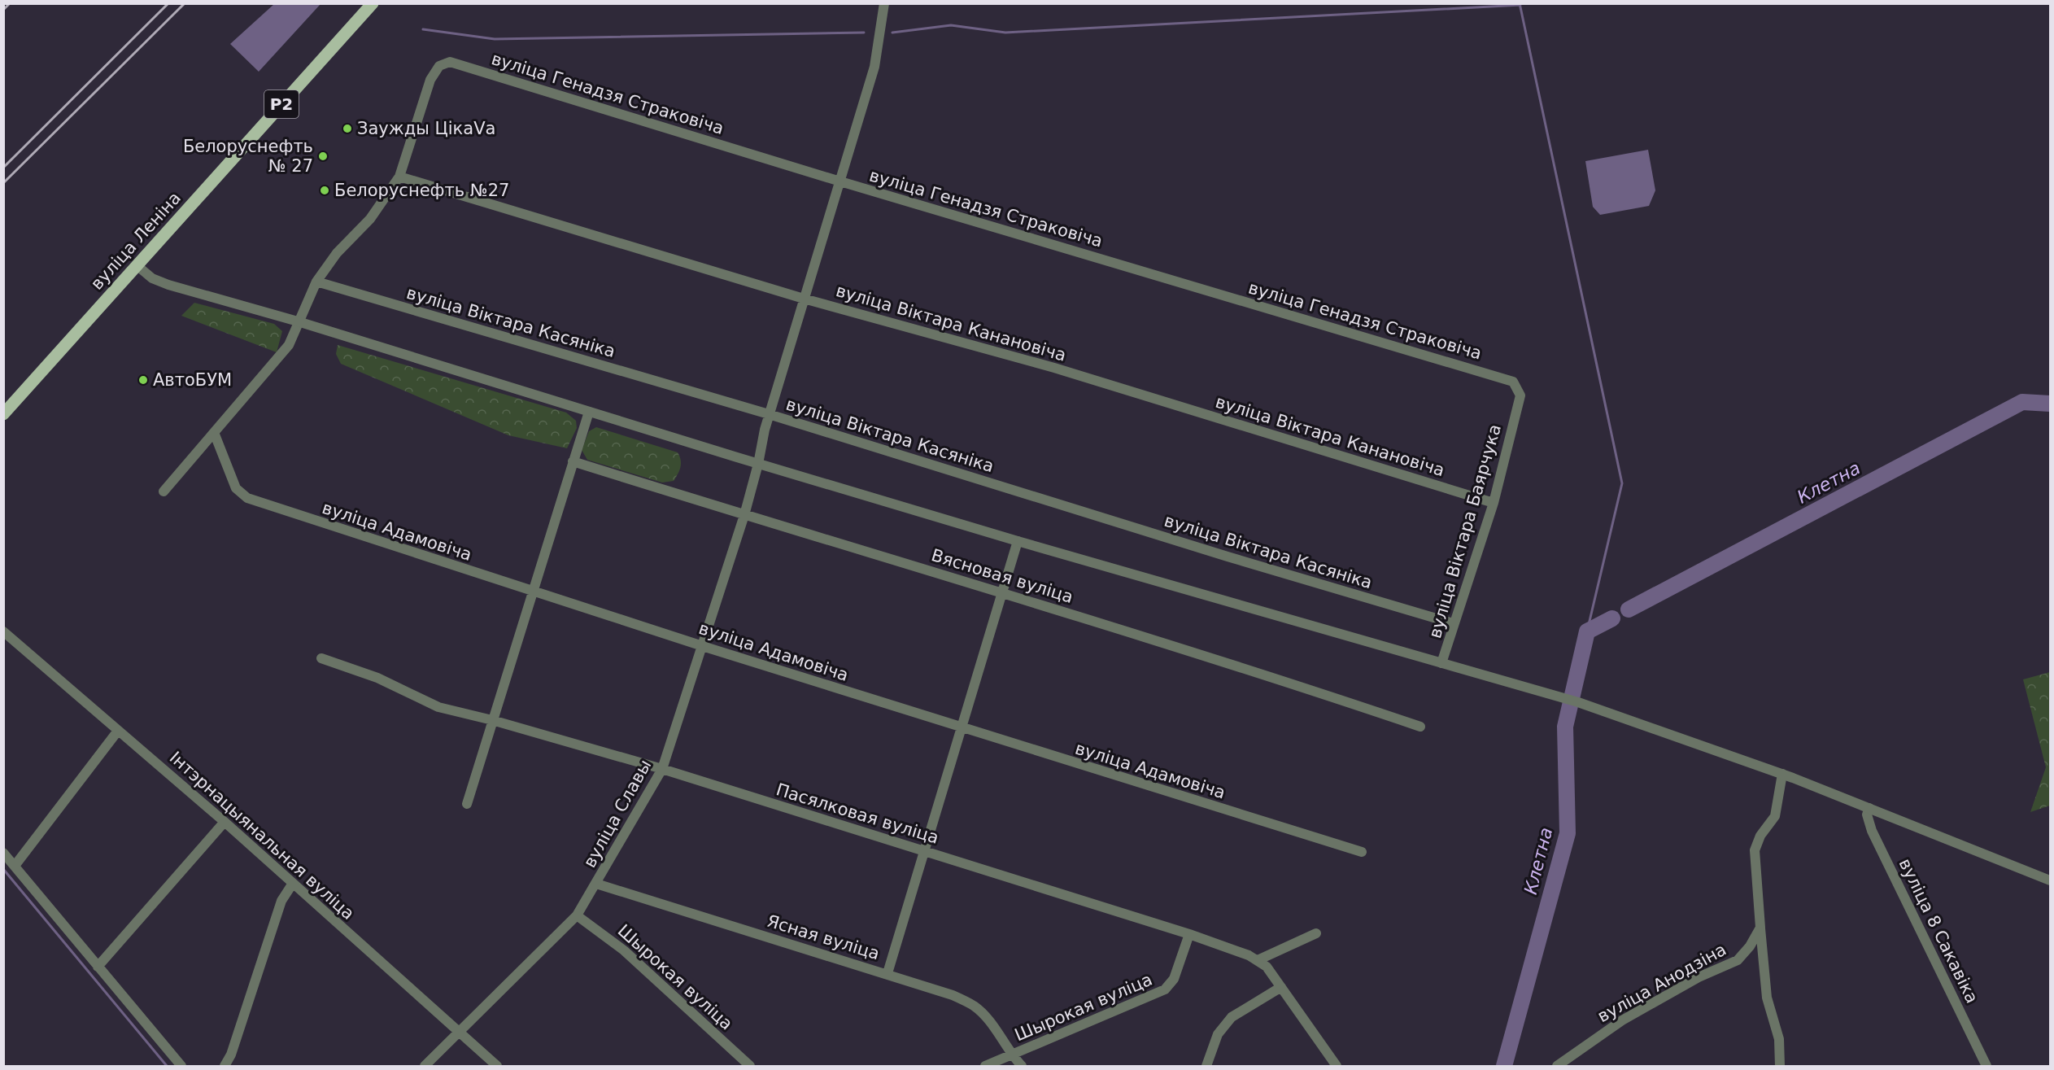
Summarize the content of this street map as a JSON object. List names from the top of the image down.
{
  "streets": {
    "main road": ["Р2", "вуліца Леніна"],
    "street": [
      "вуліца Генадзя Страковіча",
      "вуліца Віктара Касяніка",
      "вуліца Віктара Канановіча",
      "вуліца Адамовіча",
      "вуліца Віктара Баярчука",
      "Вясновая вуліца",
      "вуліца Славы",
      "Пасялковая вуліца",
      "Інтэрнацыянальная вуліца",
      "вуліца 8 Сакавіка",
      "Ясная вуліца",
      "Шырокая вуліца",
      "вуліца Анодзіна"
    ]
  },
  "crossings": [
    ["вуліца Генадзя Страковіча", "вуліца Віктара Канановіча"],
    ["вуліца Генадзя Страковіча", "вуліца Віктара Баярчука"],
    ["вуліца Генадзя Страковіча", "вуліца Славы"],
    ["вуліца Віктара Касяніка", "вуліца Віктара Баярчука"],
    ["вуліца Віктара Касяніка", "вуліца Славы"],
    ["вуліца Віктара Канановіча", "вуліца Віктара Баярчука"],
    ["вуліца Віктара Канановіча", "вуліца Славы"],
    ["вуліца Адамовіча", "вуліца Славы"],
    ["Вясновая вуліца", "вуліца Славы"],
    ["вуліца Славы", "Пасялковая вуліца"],
    ["вуліца Славы", "Інтэрнацыянальная вуліца"],
    ["вуліца Славы", "Ясная вуліца"],
    ["вуліца Славы", "Шырокая вуліца"],
    ["Пасялковая вуліца", "Шырокая вуліца"],
    ["Ясная вуліца", "Шырокая вуліца"]
  ],
  "water": ["Клетна"],
  "places": [
    "Заужды ЦікаVа",
    "Белоруснефть № 27",
    "Белоруснефть №27",
    "АвтоБУМ"
  ]
}
